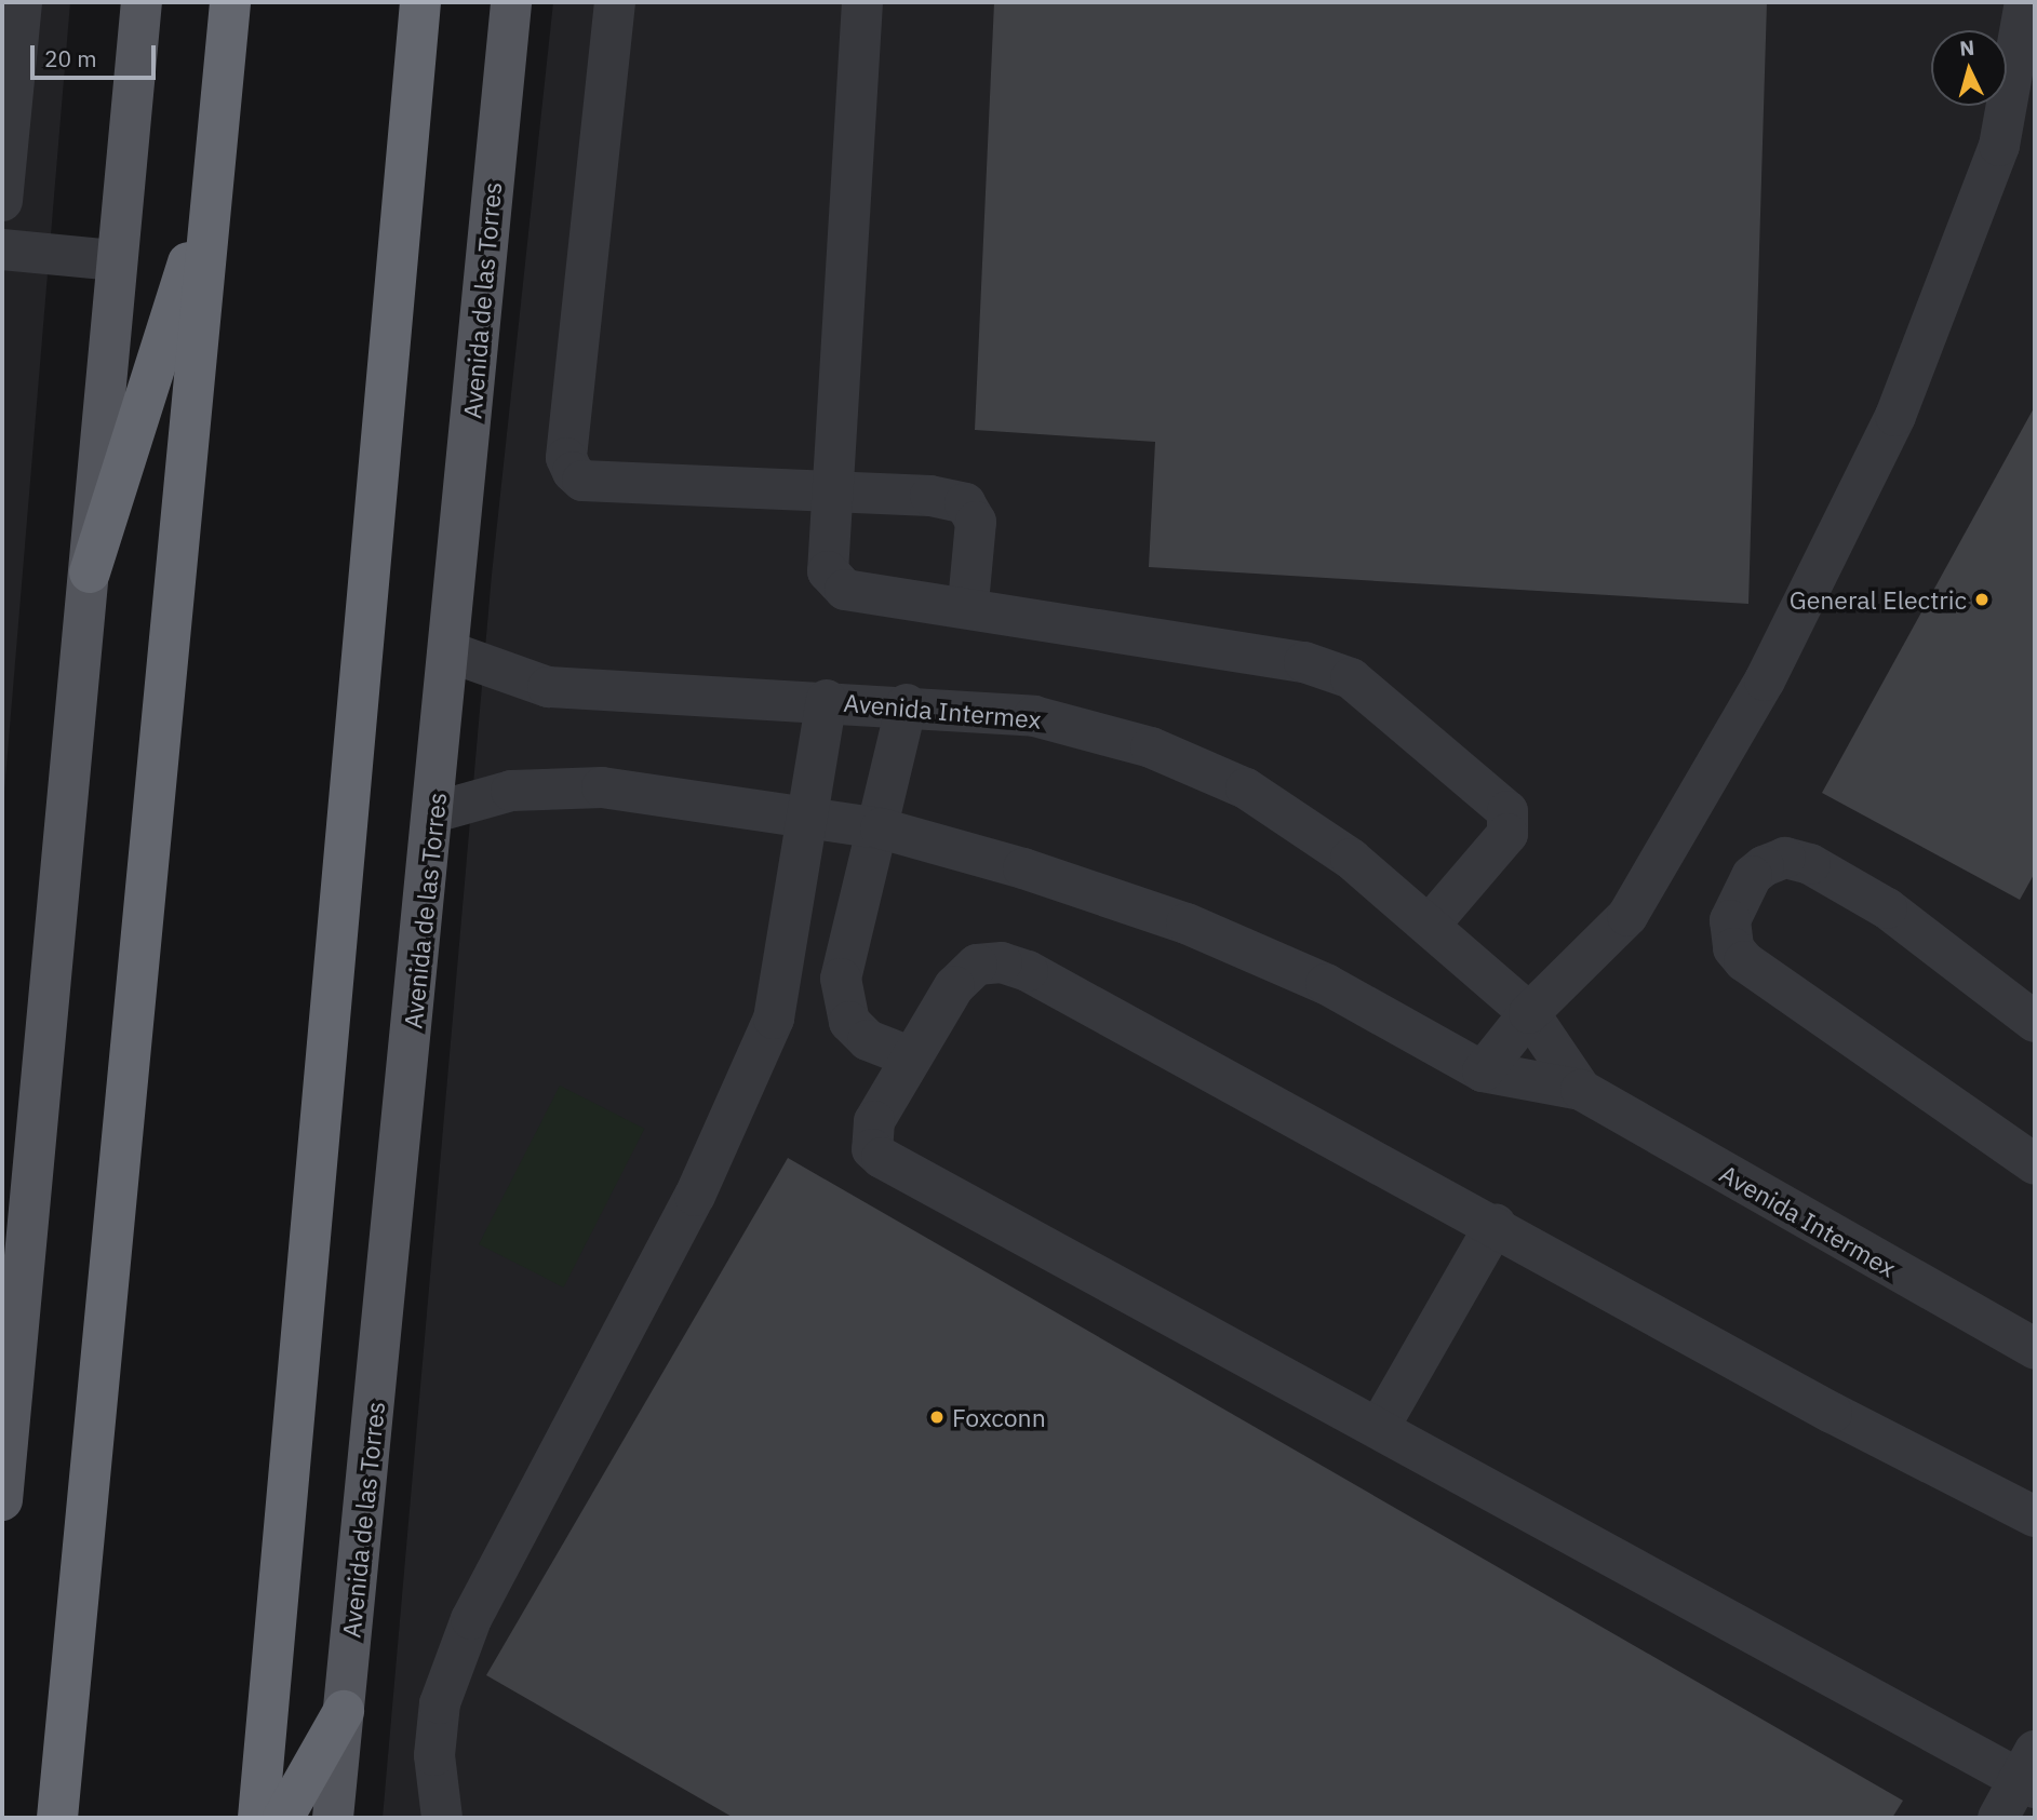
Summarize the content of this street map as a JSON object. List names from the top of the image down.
{
  "streets": {
    "main road": ["Avenida de las Torres"],
    "street": ["Avenida Intermex"]
  },
  "crossings": [
    ["Avenida de las Torres", "Avenida Intermex"]
  ],
  "places": ["General Electric", "Foxconn"],
  "scale_bar": "20 m",
  "north": "top"
}
